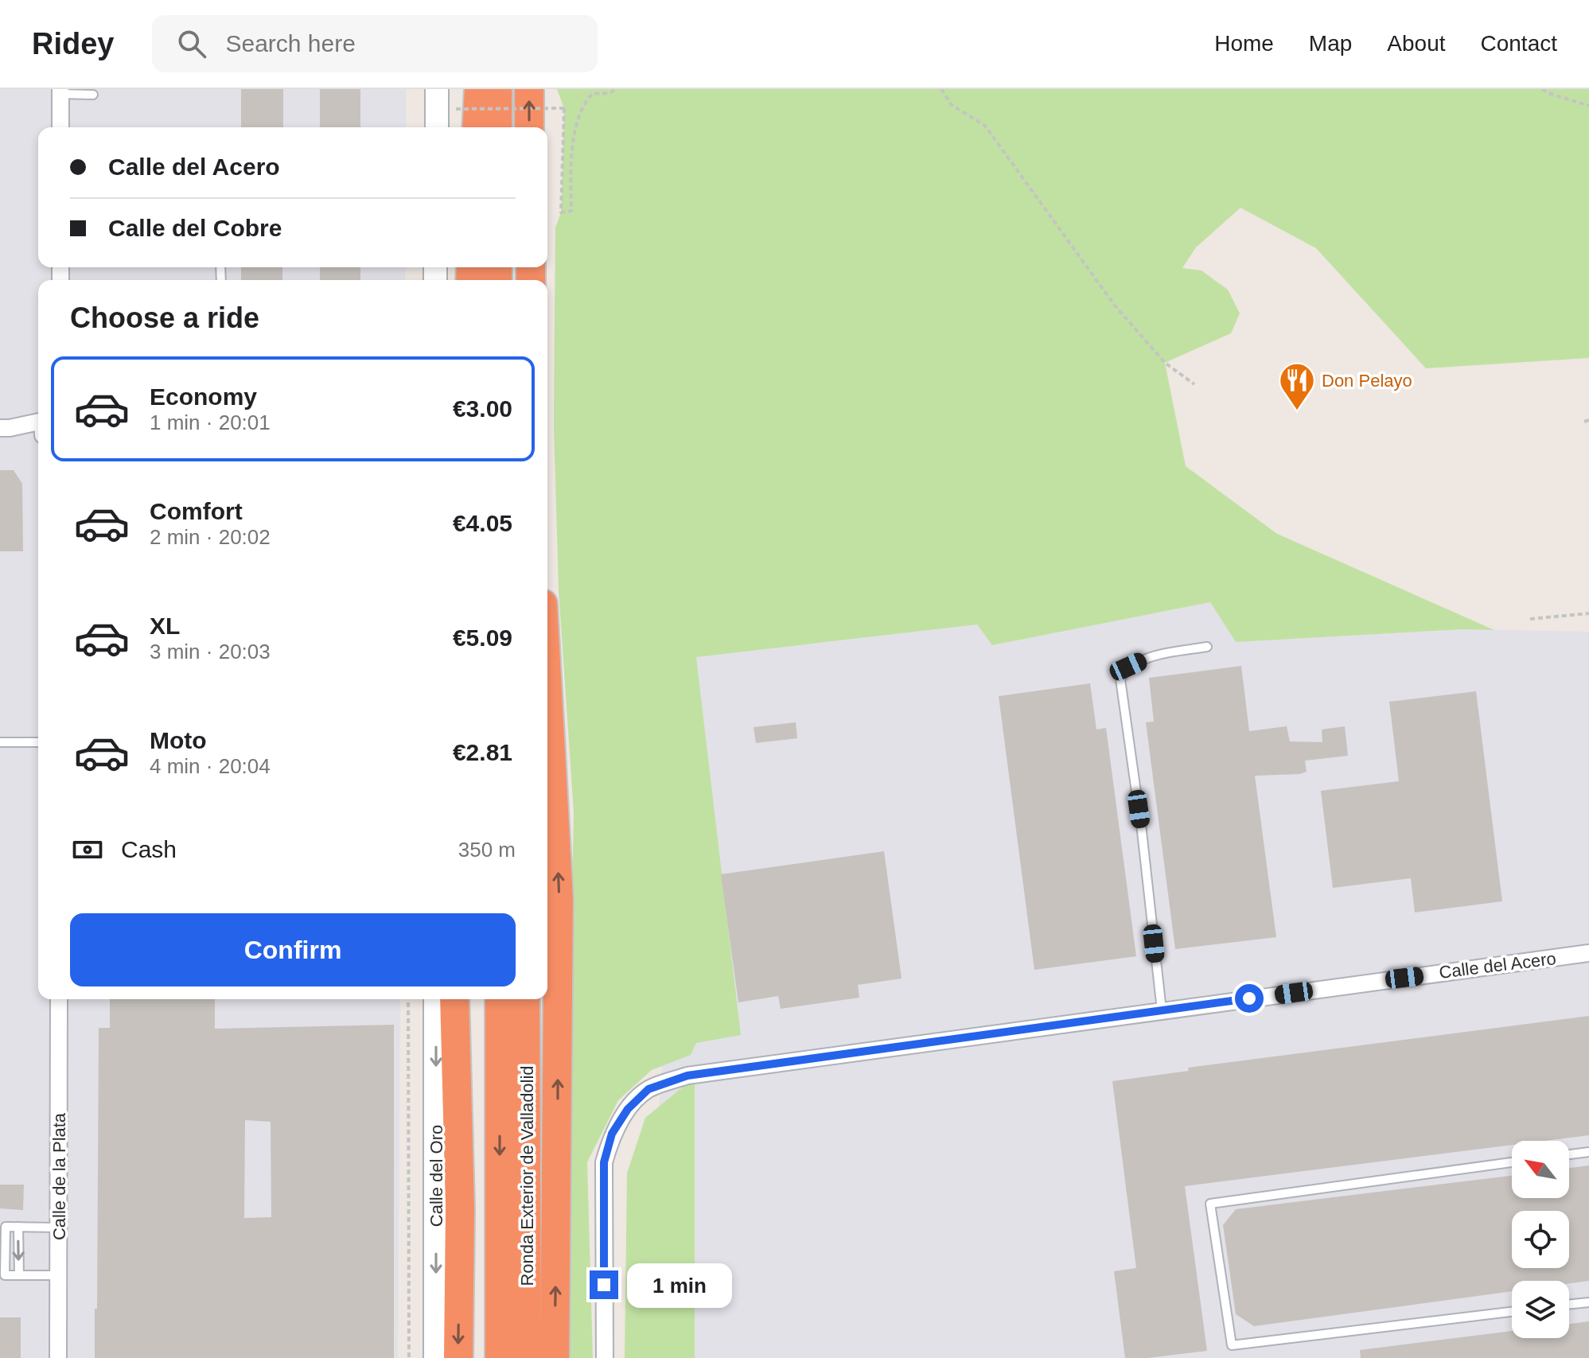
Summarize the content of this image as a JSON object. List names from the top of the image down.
{
  "streets": {
    "highway": ["Ronda Exterior de Valladolid"],
    "street": ["Calle del Acero", "Calle del Oro", "Calle de la Plata"]
  },
  "one_way": ["Calle del Oro"],
  "places": {
    "restaurant": ["Don Pelayo"]
  },
  "north": "top left",
  "page": {
    "header": "Ridey",
    "search": "Search here",
    "nav": [
      "Home",
      "Map",
      "About",
      "Contact"
    ],
    "banner": ["Calle del Acero", "Calle del Cobre"],
    "heading": "Choose a ride",
    "list": [
      {
        "name": "Economy",
        "note": "1 min · 20:01",
        "value": "€3.00"
      },
      {
        "name": "Comfort",
        "note": "2 min · 20:02",
        "value": "€4.05"
      },
      {
        "name": "XL",
        "note": "3 min · 20:03",
        "value": "€5.09"
      },
      {
        "name": "Moto",
        "note": "4 min · 20:04",
        "value": "€2.81"
      }
    ],
    "pay": ["Cash", "350 m"],
    "buttons": "Confirm",
    "bubble": "1 min"
  }
}
